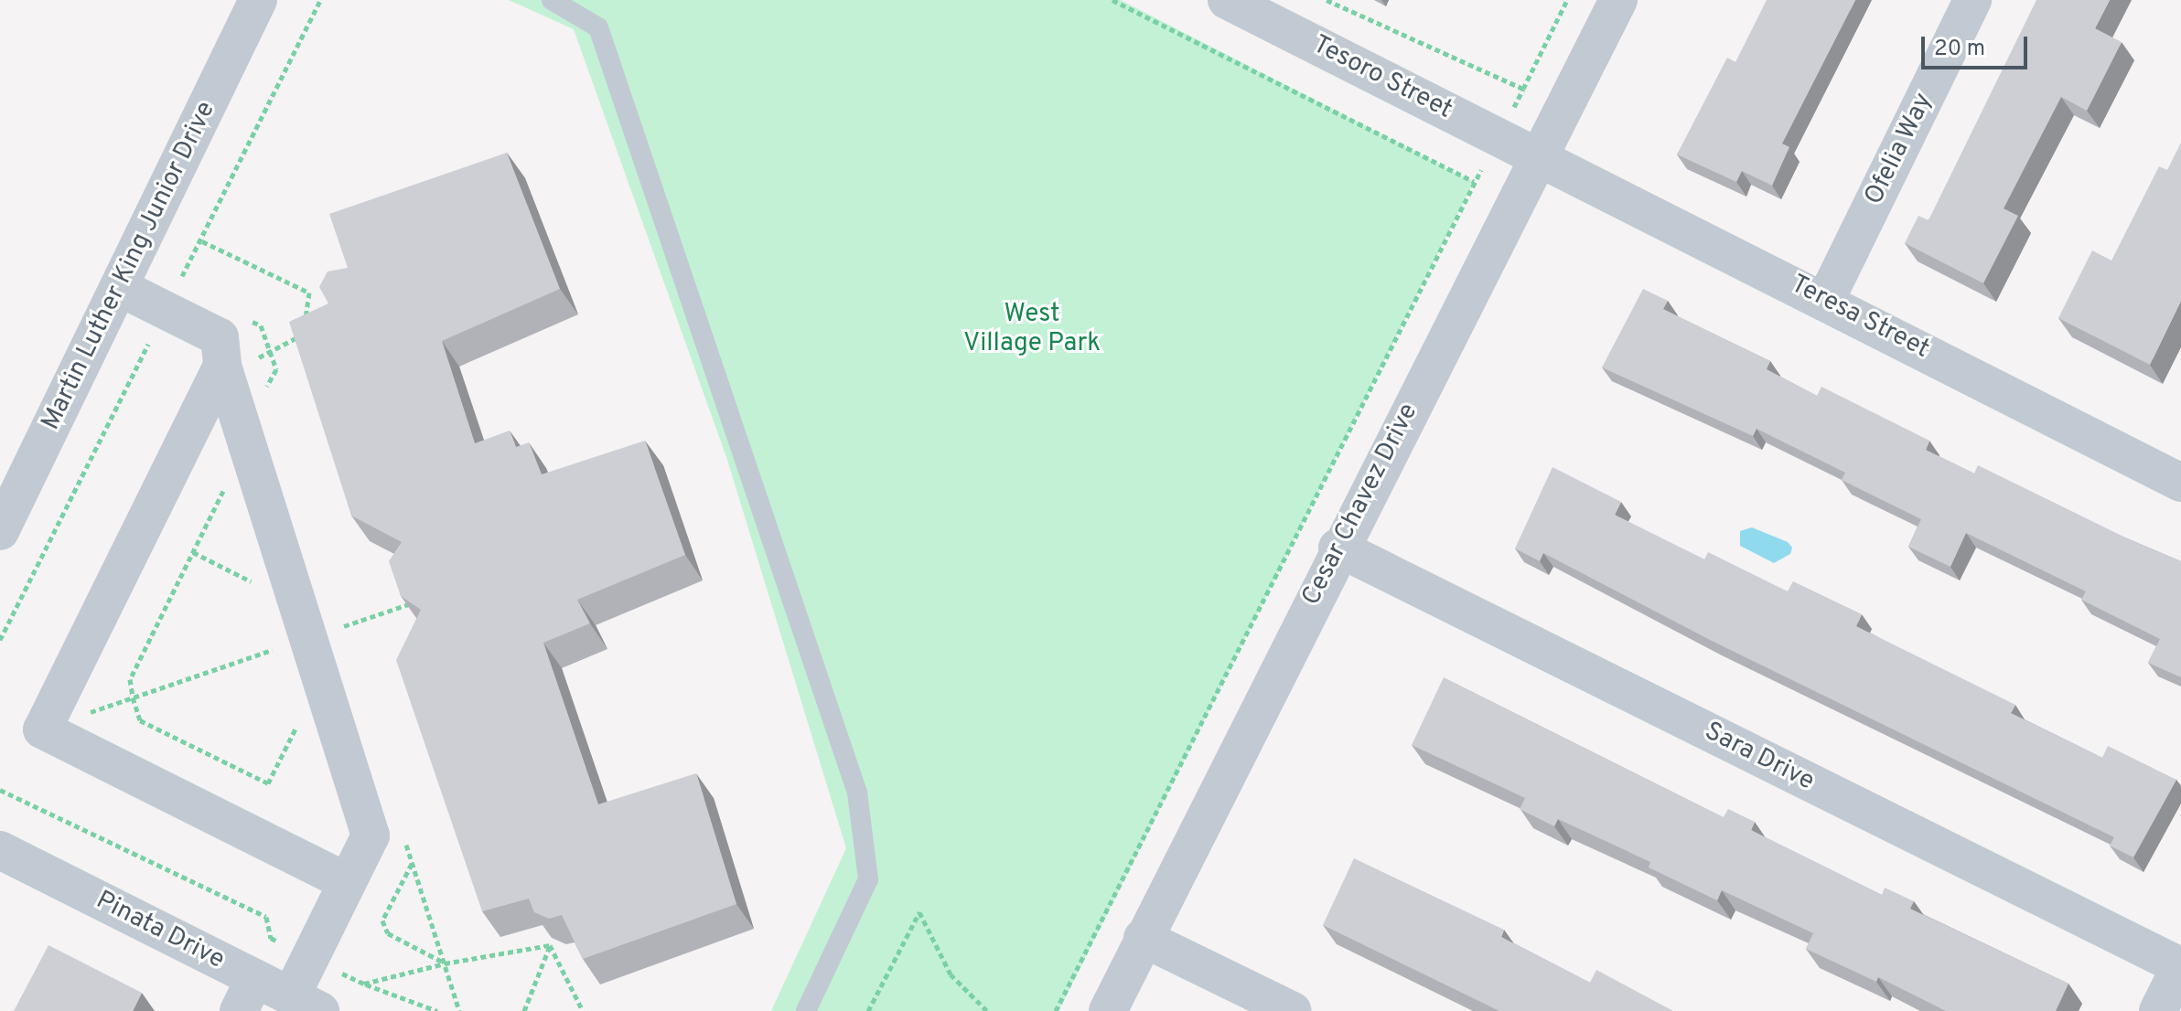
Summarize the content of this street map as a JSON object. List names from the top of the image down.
{
  "streets": {
    "street": [
      "Tesoro Street",
      "Ofelia Way",
      "Martin Luther King Junior Drive",
      "Teresa Street",
      "Cesar Chavez Drive",
      "Sara Drive",
      "Pinata Drive"
    ]
  },
  "crossings": [
    ["Tesoro Street", "Teresa Street"],
    ["Tesoro Street", "Cesar Chavez Drive"],
    ["Ofelia Way", "Teresa Street"],
    ["Teresa Street", "Cesar Chavez Drive"],
    ["Cesar Chavez Drive", "Sara Drive"]
  ],
  "parks": ["West Village Park"],
  "scale_bar": "20 m"
}
